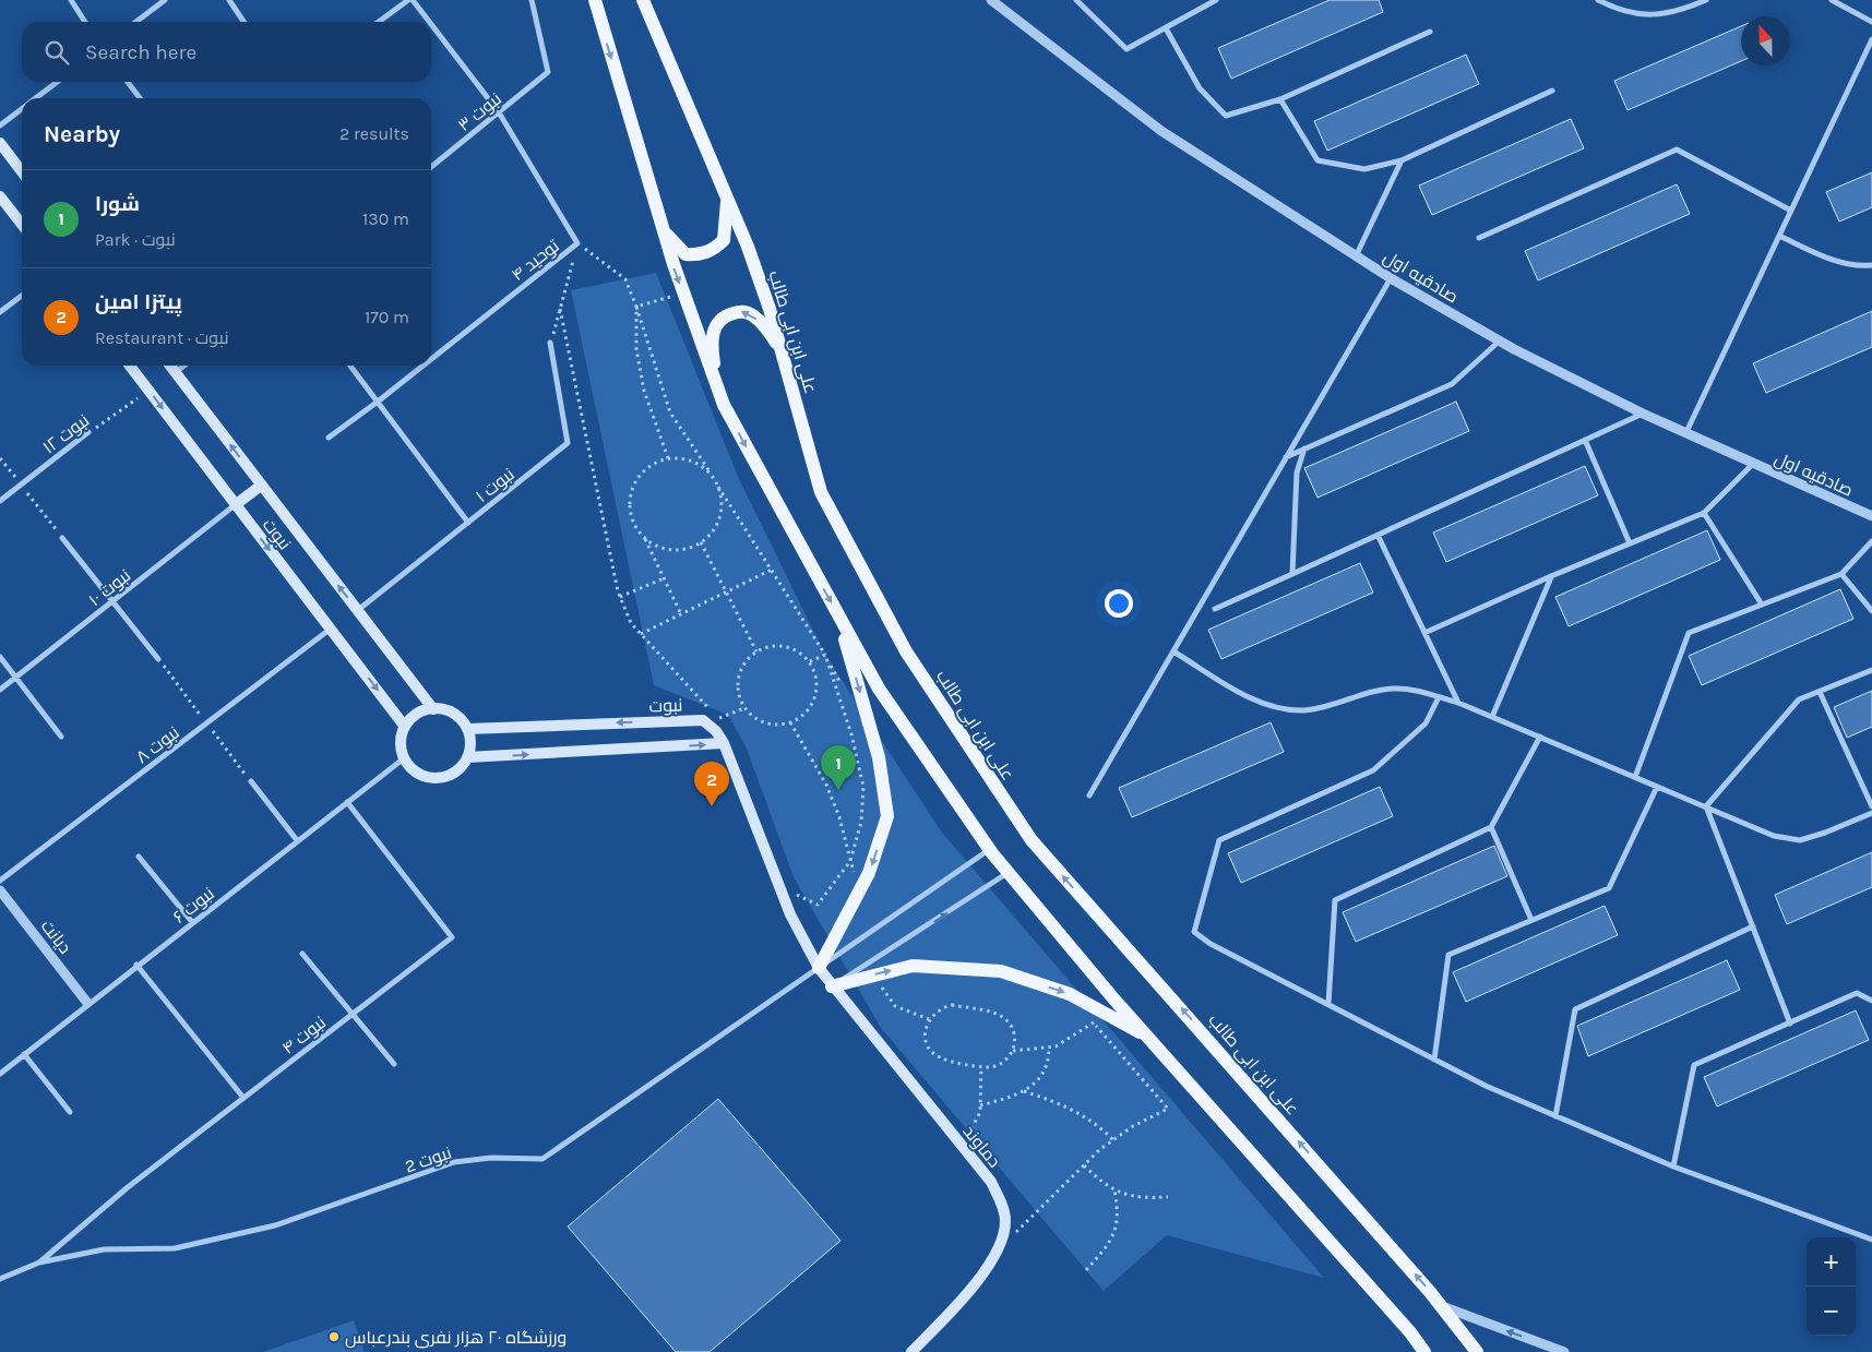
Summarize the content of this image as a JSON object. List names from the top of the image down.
{
  "streets": {
    "main road": ["علی ابن ابی طالب", "نبوت", "دماوند"],
    "street": [
      "نبوت ۳",
      "توحید ۴",
      "صادقیه اول",
      "نبوت ۱۲",
      "نبوت ۱",
      "نبوت ۱۰",
      "نبوت ۸",
      "نبوت ۶",
      "دیانت",
      "نبوت ۴",
      "نبوت 2"
    ]
  },
  "crossings": [
    ["نبوت ۳", "توحید ۴"],
    ["نبوت ۱۲", "نبوت"],
    ["نبوت ۱", "نبوت"],
    ["نبوت", "نبوت ۱۰"],
    ["نبوت", "نبوت ۸"],
    ["نبوت", "نبوت ۶"],
    ["نبوت", "دماوند"],
    ["نبوت", "نبوت 2"],
    ["نبوت ۶", "دیانت"],
    ["نبوت ۶", "نبوت ۴"],
    ["نبوت ۴", "نبوت 2"],
    ["دماوند", "نبوت 2"]
  ],
  "places": ["ورزشگاه ۲۰ هزار نفری بندرعباس"],
  "north": "top",
  "page": {
    "search": "Search here",
    "heading": ["Nearby", "2 results"],
    "list": [
      {
        "mark": "1",
        "name": "شورا",
        "note": "Park · نبوت",
        "value": "130 m"
      },
      {
        "mark": "2",
        "name": "پیتزا امین",
        "note": "Restaurant · نبوت",
        "value": "170 m"
      }
    ],
    "pins": ["1", "2"],
    "map_buttons": ["+", "−"]
  }
}
